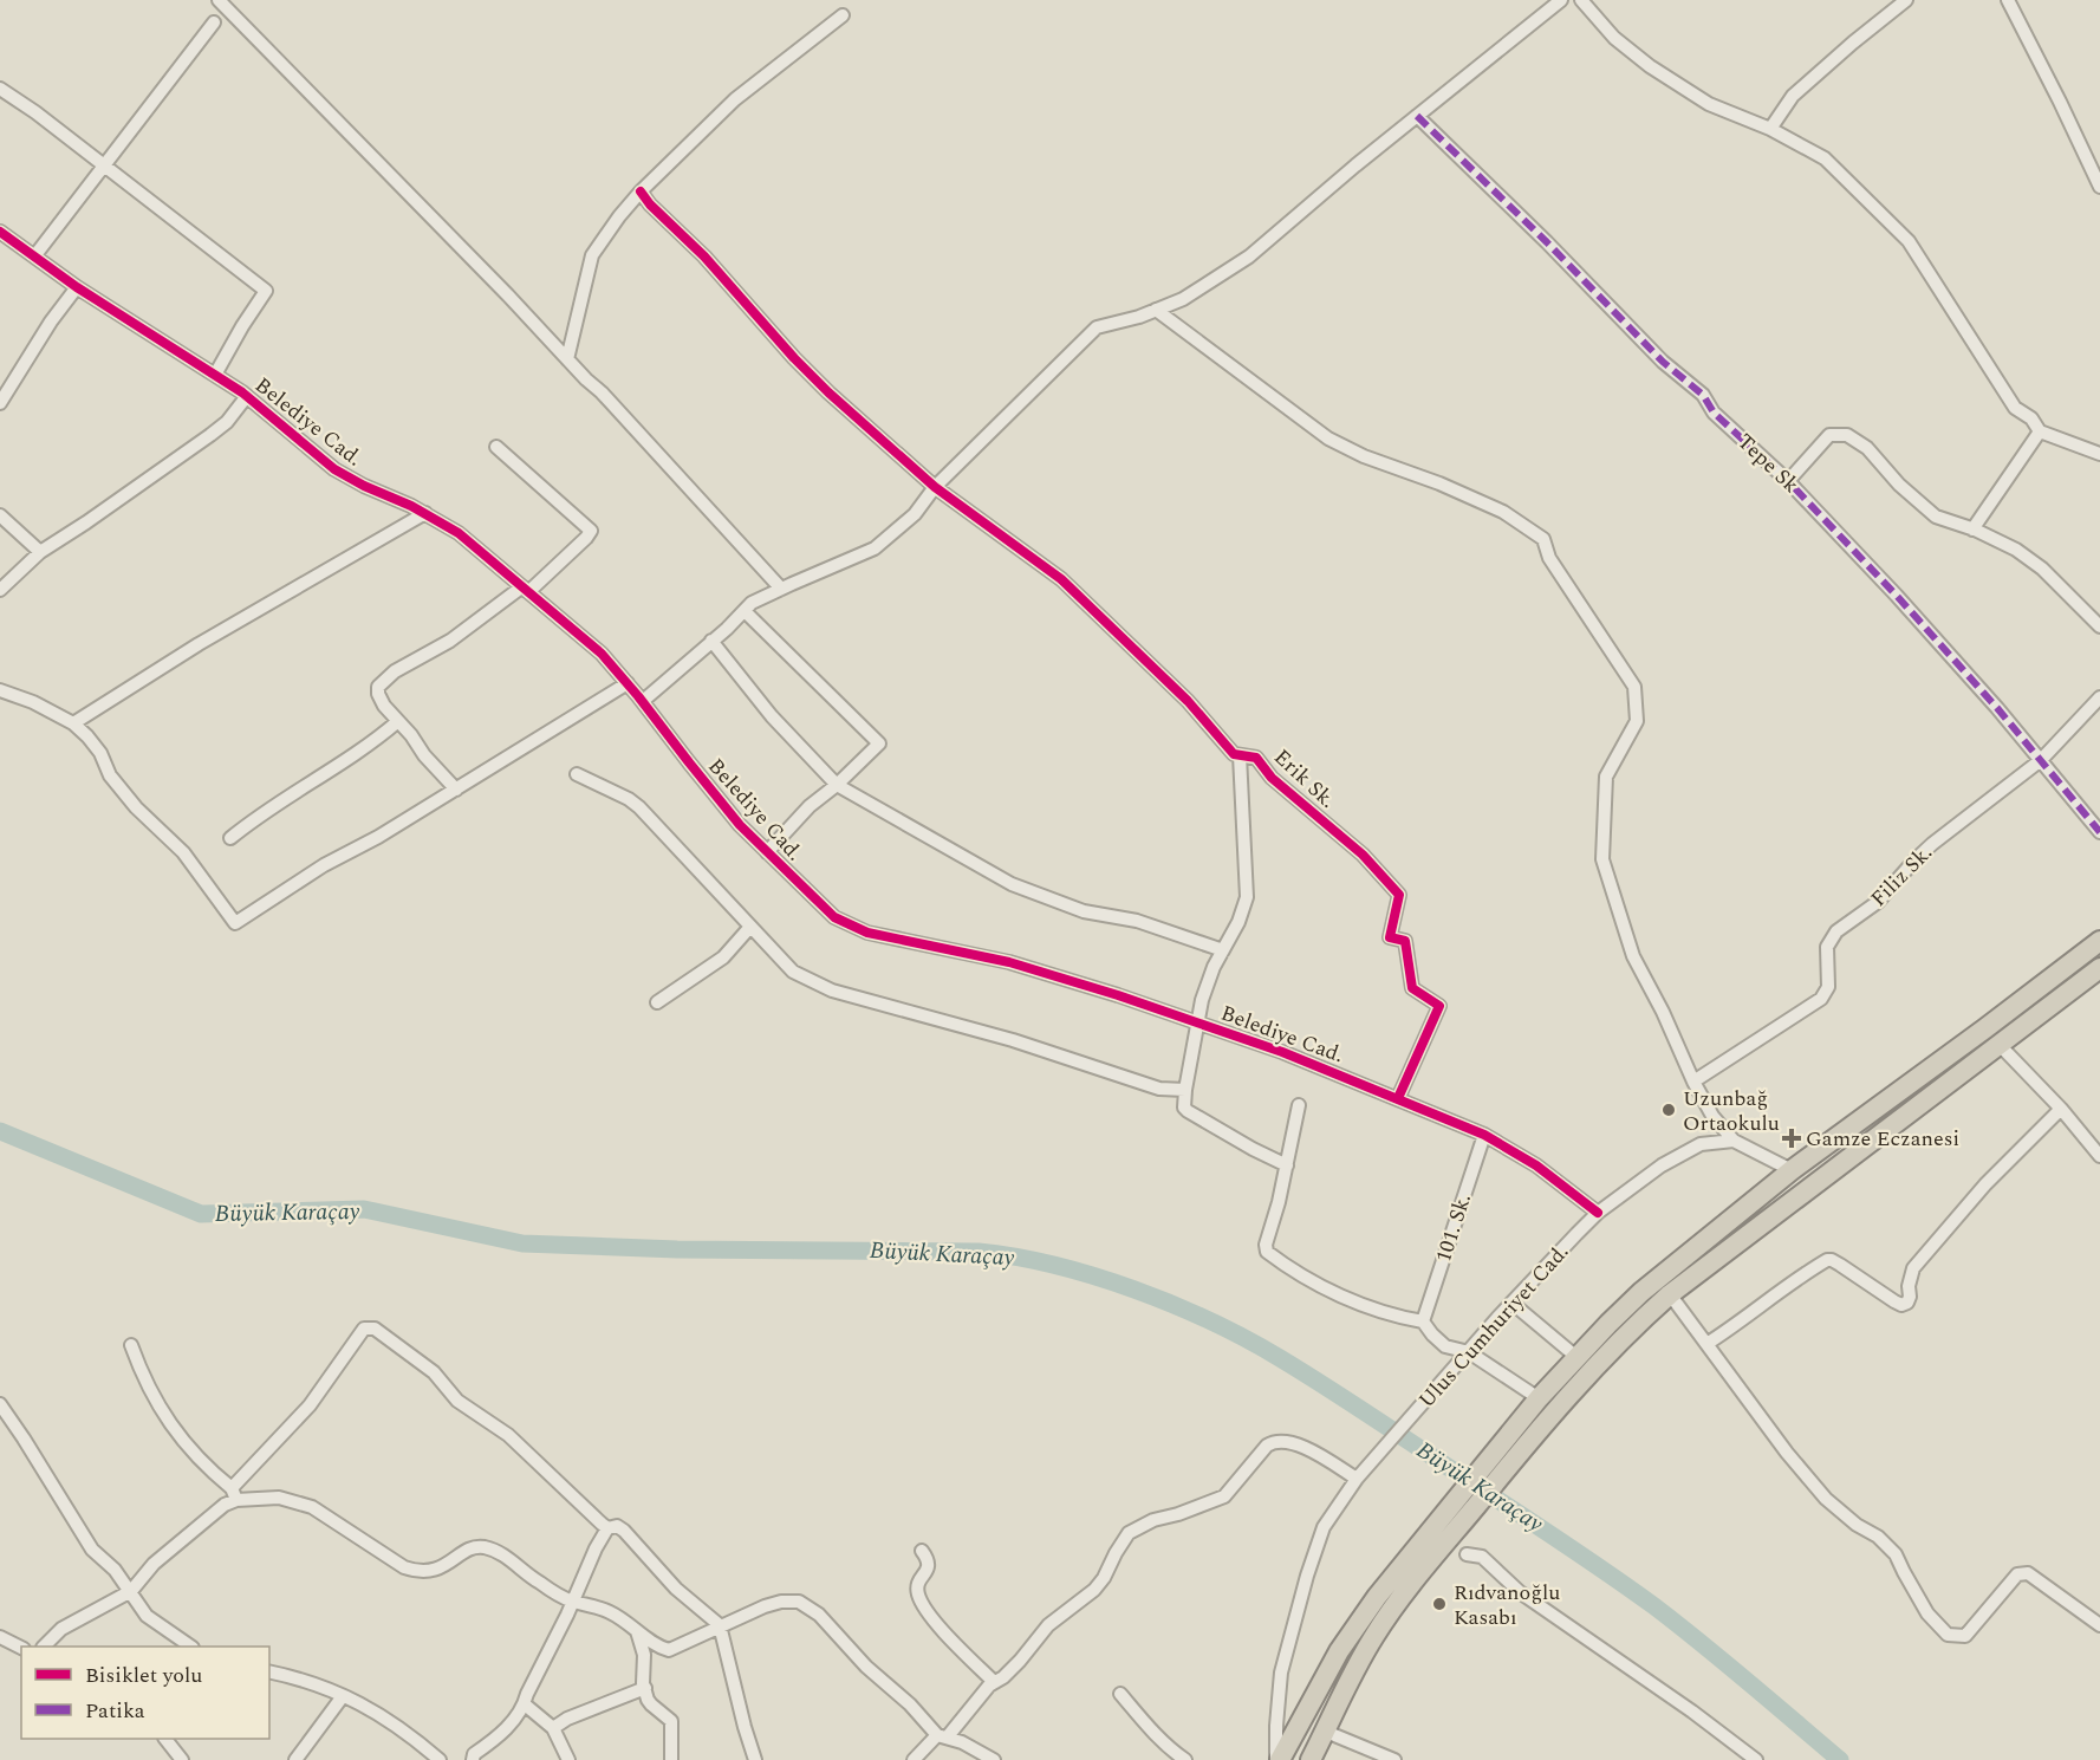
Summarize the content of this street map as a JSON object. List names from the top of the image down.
{
  "streets": {
    "street": [
      "Belediye Cad.",
      "Tepe Sk",
      "Erik Sk.",
      "Filiz Sk.",
      "101. Sk.",
      "Ulus Cumhuriyet Cad."
    ]
  },
  "crossings": [
    ["Belediye Cad.", "Erik Sk."],
    ["Belediye Cad.", "101. Sk."],
    ["Belediye Cad.", "Ulus Cumhuriyet Cad."],
    ["Tepe Sk", "Filiz Sk."]
  ],
  "water": ["Büyük Karaçay"],
  "places": {
    "other": ["Uzunbağ Ortaokulu", "Rıdvanoğlu Kasabı"],
    "health": ["Gamze Eczanesi"]
  },
  "legend": ["Bisiklet yolu", "Patika"]
}
